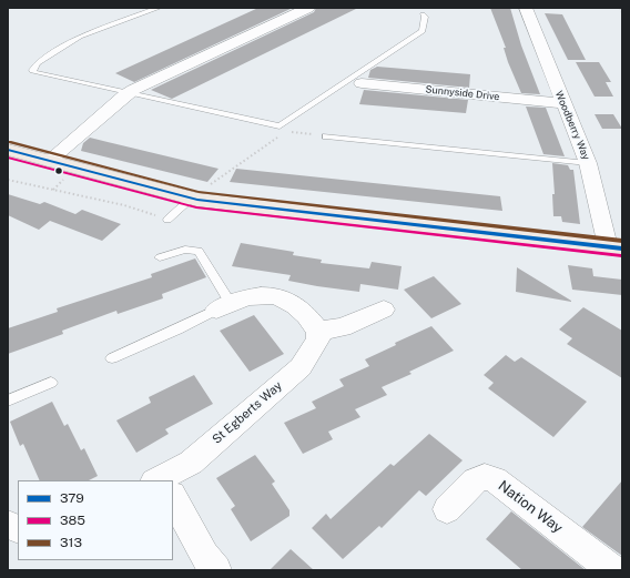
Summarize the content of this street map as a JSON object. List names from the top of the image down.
{
  "streets": {
    "street": [
      "Sunnyside Drive",
      "Woodberry Way",
      "St Egberts Way",
      "Nation Way"
    ]
  },
  "crossings": [
    ["Sunnyside Drive", "Woodberry Way"]
  ],
  "lines": ["transit line 313", "transit line 379", "transit line 385"],
  "legend": ["379", "385", "313"]
}
